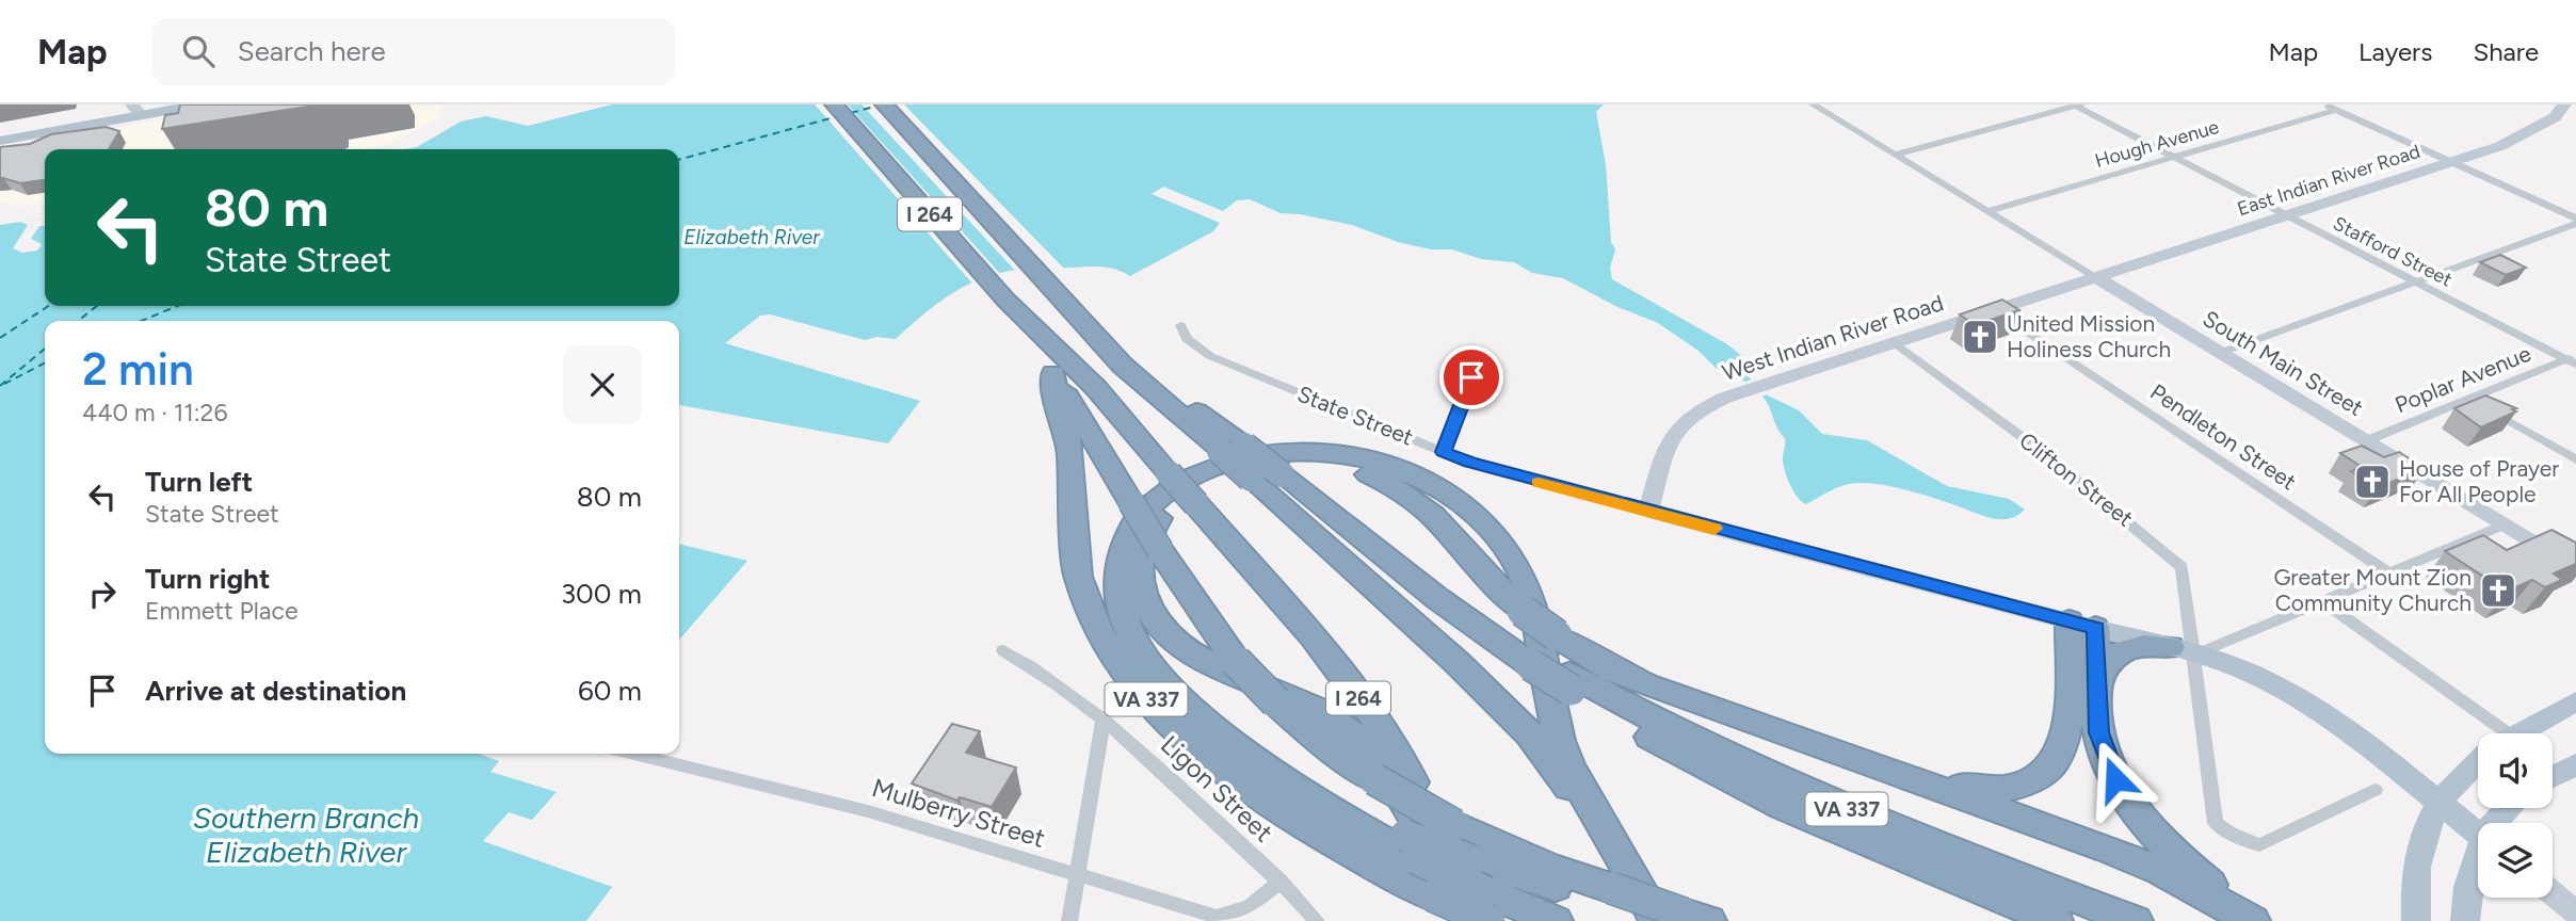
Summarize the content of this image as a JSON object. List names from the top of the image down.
{
  "streets": {
    "highway": ["I 264", "VA 337"],
    "main road": ["State Street"],
    "street": [
      "Hough Avenue",
      "East Indian River Road",
      "Stafford Street",
      "West Indian River Road",
      "South Main Street",
      "Poplar Avenue",
      "Pendleton Street",
      "Clifton Street",
      "Ligon Street",
      "Mulberry Street"
    ]
  },
  "crossings": [
    ["Hough Avenue", "Stafford Street"],
    ["Hough Avenue", "South Main Street"],
    ["East Indian River Road", "Stafford Street"],
    ["East Indian River Road", "West Indian River Road"],
    ["East Indian River Road", "South Main Street"],
    ["I 264", "VA 337"],
    ["Stafford Street", "Poplar Avenue"],
    ["West Indian River Road", "South Main Street"],
    ["West Indian River Road", "State Street"],
    ["West Indian River Road", "Pendleton Street"],
    ["West Indian River Road", "Clifton Street"],
    ["South Main Street", "Poplar Avenue"],
    ["State Street", "Clifton Street"],
    ["Ligon Street", "Mulberry Street"]
  ],
  "water": ["Elizabeth River", "Southern Branch Elizabeth River"],
  "places": {
    "church": ["United Mission Holiness Church", "House of Prayer For All People", "Greater Mount Zion Community Church"]
  },
  "page": {
    "header": "Map",
    "search": "Search here",
    "nav": ["Map", "Layers", "Share"],
    "turn": ["80 m", "State Street"],
    "heading": ["2 min", "440 m · 11:26"],
    "list": [
      {
        "name": "Turn left",
        "note": "State Street",
        "value": "80 m"
      },
      {
        "name": "Turn right",
        "note": "Emmett Place",
        "value": "300 m"
      },
      {
        "name": "Arrive at destination",
        "value": "60 m"
      }
    ]
  }
}
